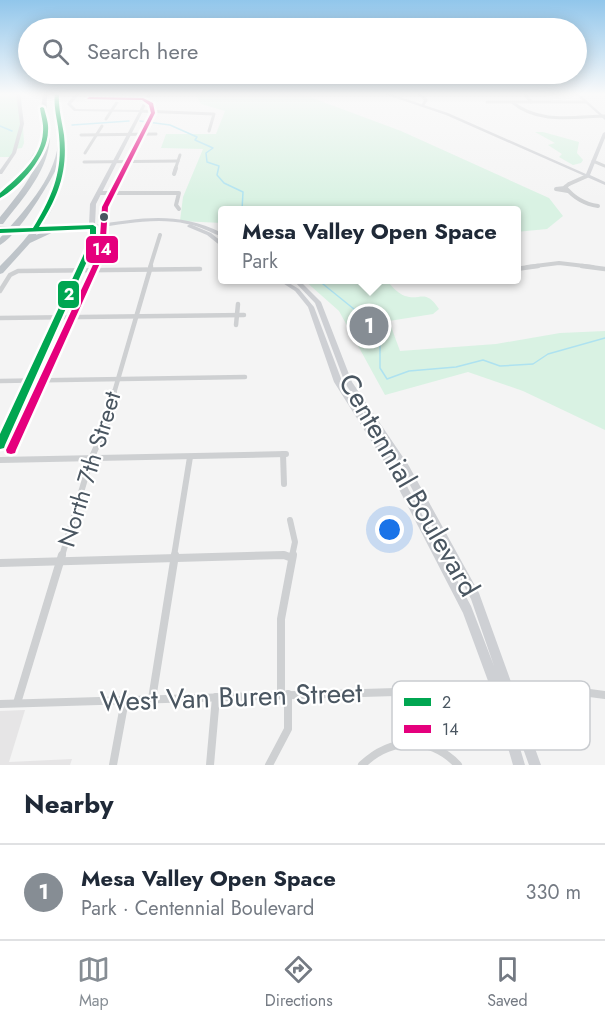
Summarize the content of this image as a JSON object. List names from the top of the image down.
{
  "streets": {
    "main road": ["Centennial Boulevard"],
    "street": ["North 7th Street", "West Van Buren Street"]
  },
  "crossings": [
    ["North 7th Street", "West Van Buren Street"]
  ],
  "lines": ["transit line 2", "transit line 14"],
  "legend": ["2", "14"],
  "page": {
    "search": "Search here",
    "popup": ["Mesa Valley Open Space", "Park"],
    "pins": "1",
    "heading": "Nearby",
    "list": [
      {
        "mark": "1",
        "name": "Mesa Valley Open Space",
        "note": "Park · Centennial Boulevard",
        "value": "330 m"
      }
    ],
    "nav": ["Map", "Directions", "Saved"]
  }
}
